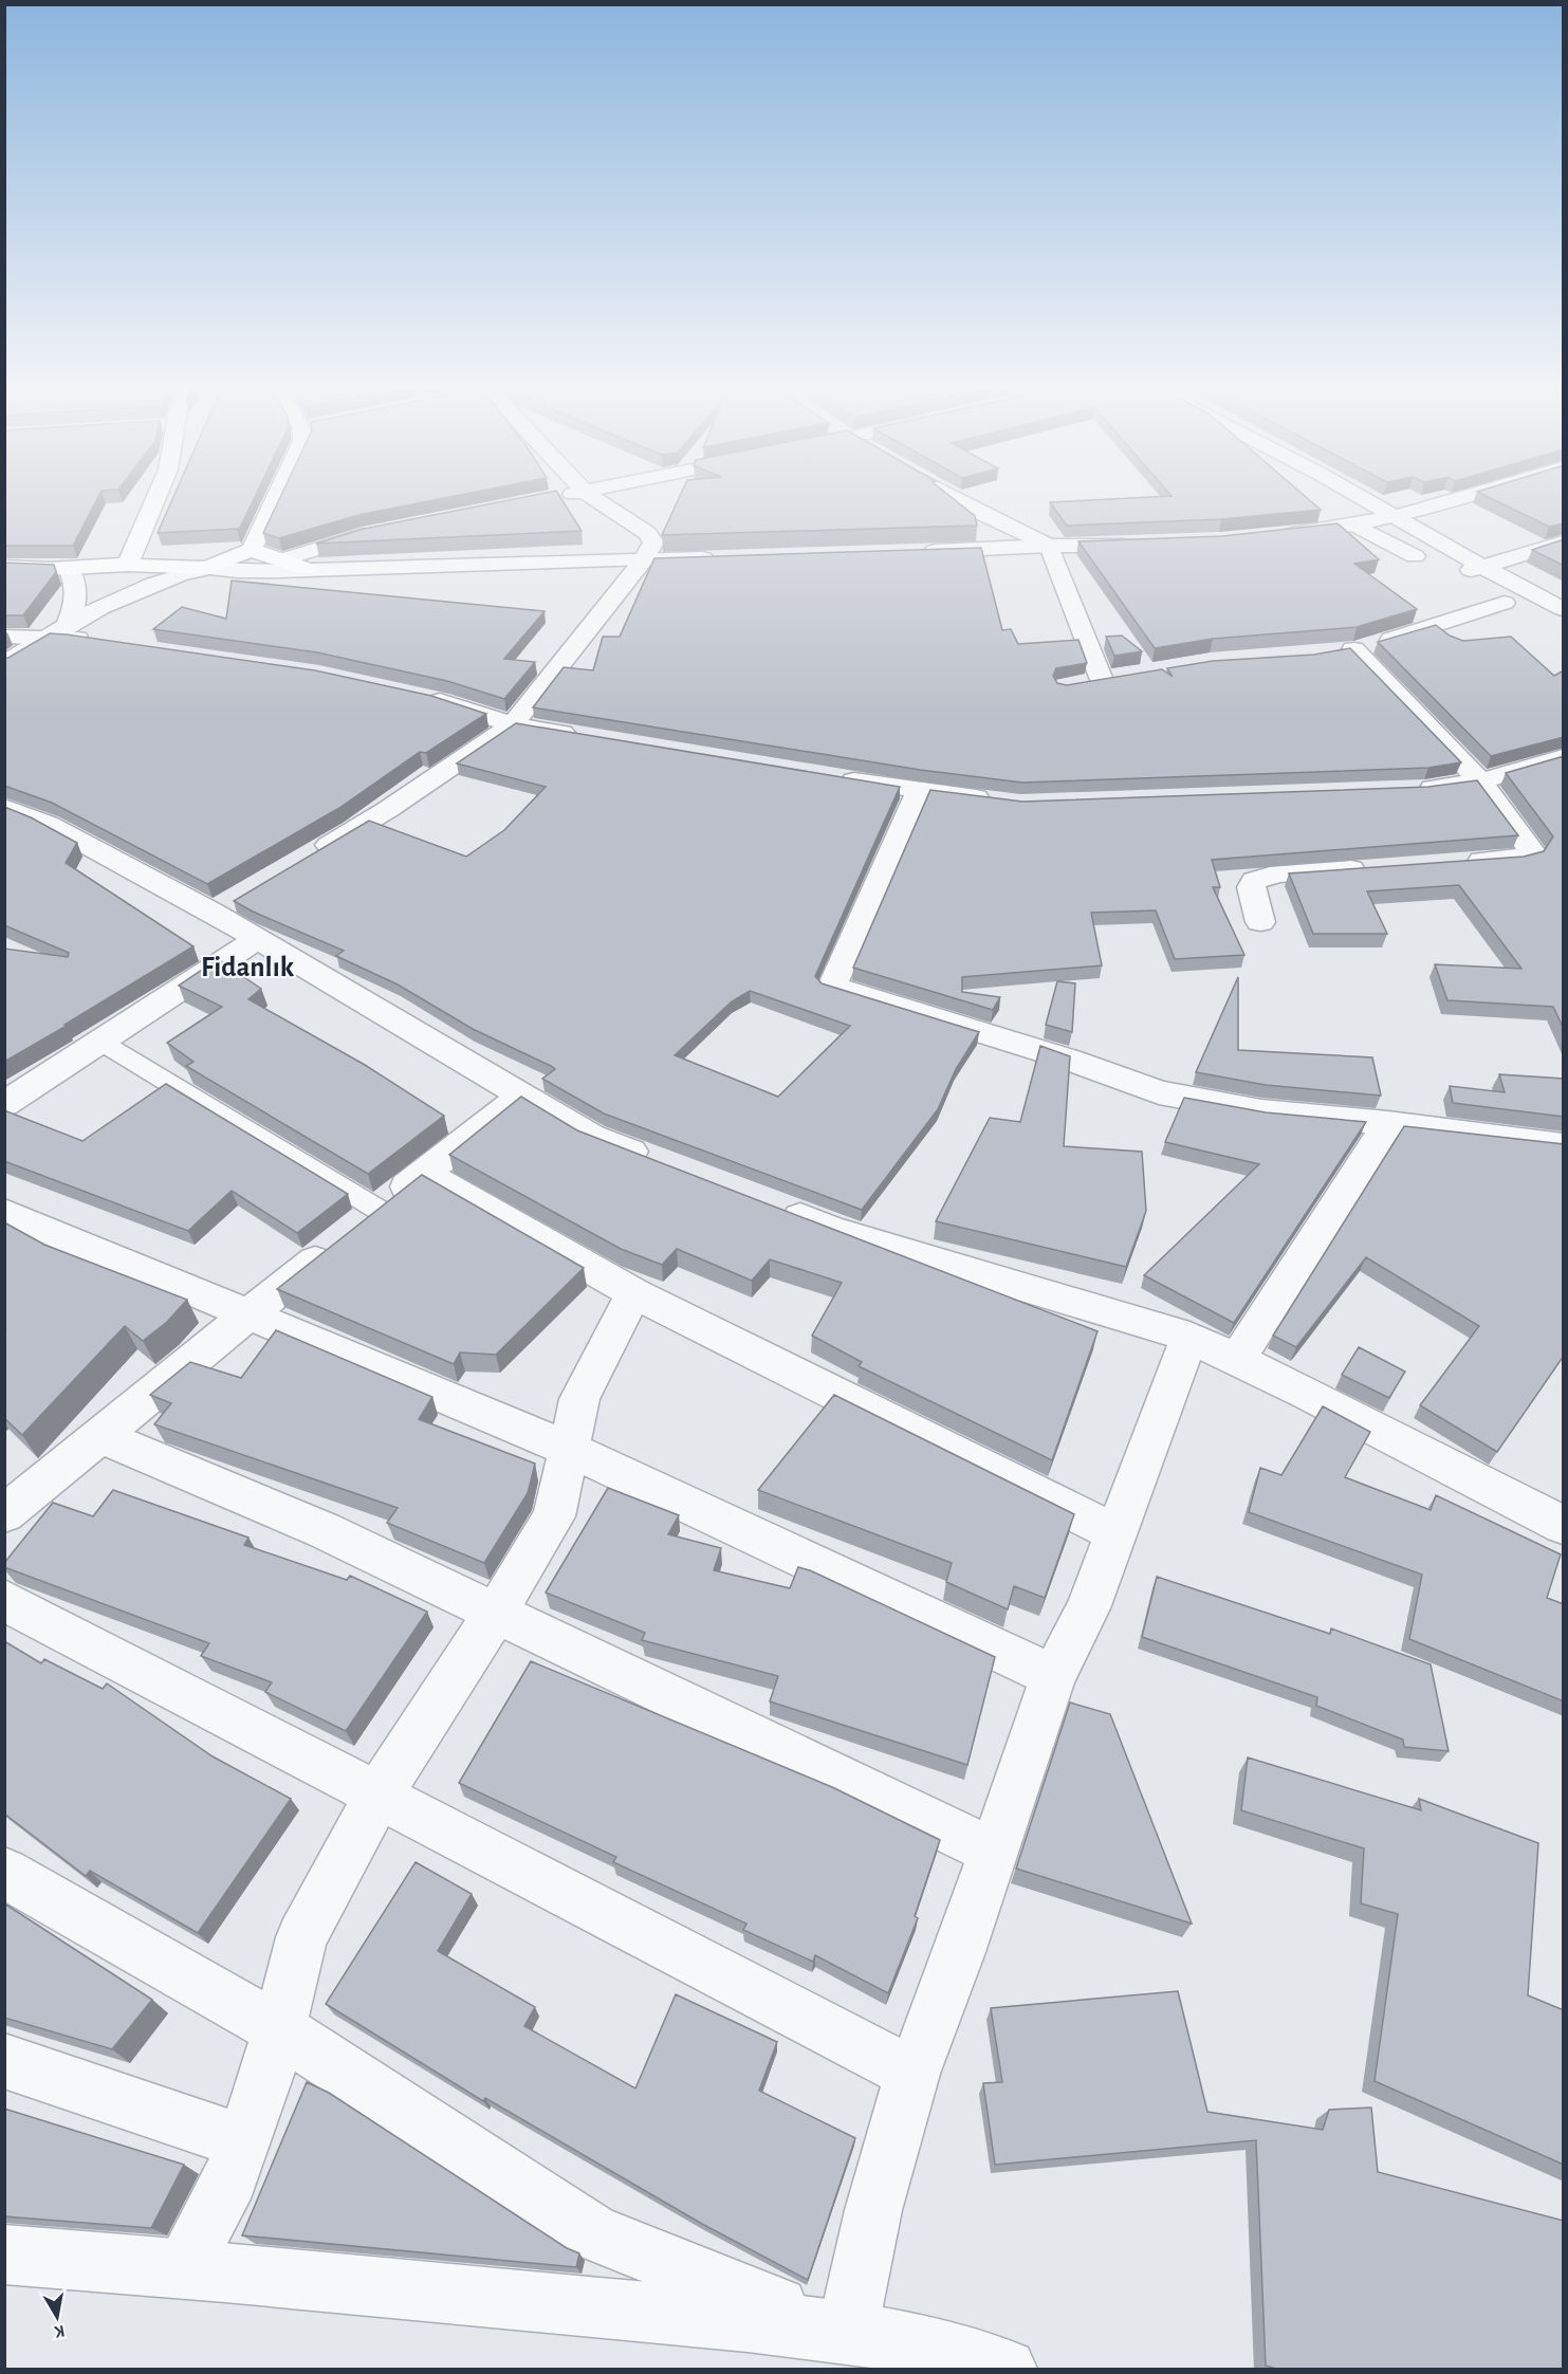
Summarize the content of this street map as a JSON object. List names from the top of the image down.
{
  "districts": ["Fidanlık"],
  "north": "bottom"
}
